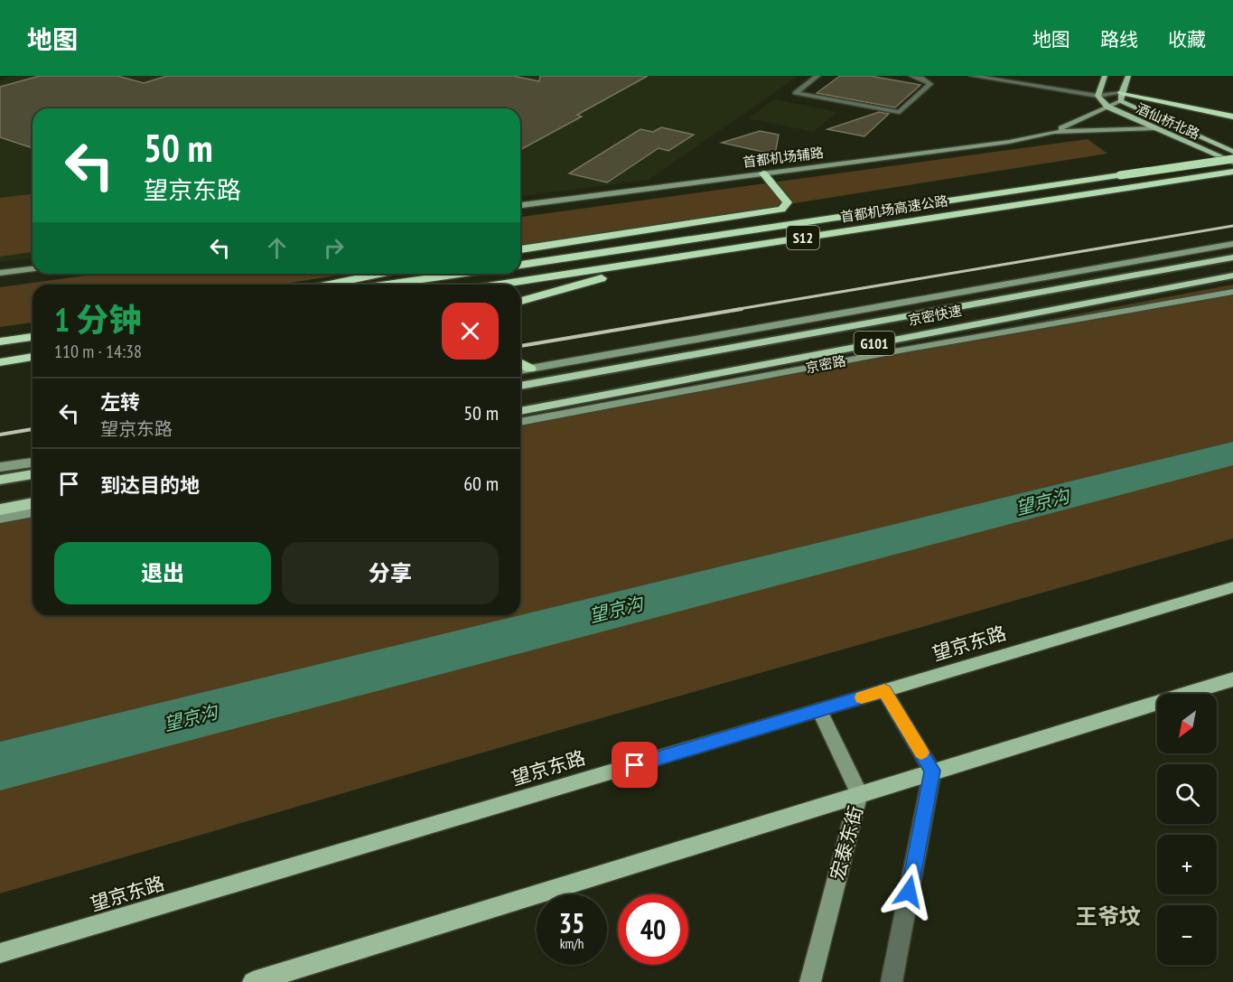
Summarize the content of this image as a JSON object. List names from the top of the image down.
{
  "streets": {
    "highway": [
      "首都机场高速公路",
      "S12",
      "京密快速",
      "G101"
    ],
    "main road": [
      "酒仙桥北路",
      "首都机场辅路",
      "京密路",
      "望京东路",
      "宏泰东街"
    ]
  },
  "crossings": [
    ["望京东路", "宏泰东街"]
  ],
  "districts": ["王爷坟"],
  "water": ["望京沟"],
  "north": "bottom left",
  "page": {
    "header": "地图",
    "nav": ["地图", "路线", "收藏"],
    "turn": ["50 m", "望京东路"],
    "heading": ["1 分钟", "110 m · 14:38"],
    "list": [
      {
        "name": "左转",
        "note": "望京东路",
        "value": "50 m"
      },
      {
        "name": "到达目的地",
        "value": "60 m"
      }
    ],
    "buttons": ["退出", "分享"],
    "map_buttons": ["+", "−"],
    "speed": "35 km/h",
    "limit": "40"
  }
}
